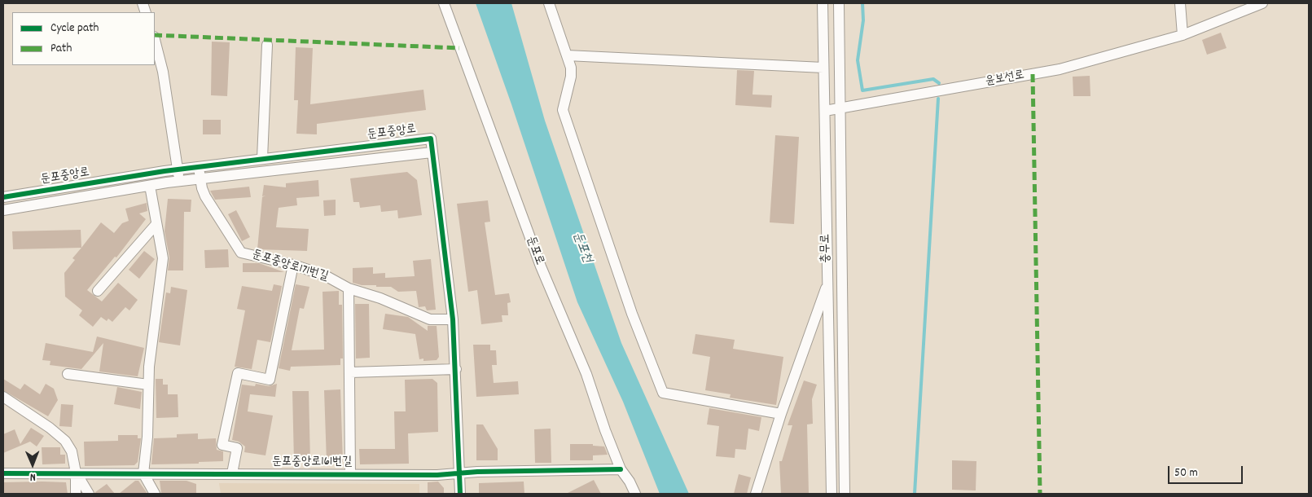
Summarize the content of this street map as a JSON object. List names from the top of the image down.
{
  "streets": {
    "street": [
      "윤보선로",
      "둔포중앙로",
      "충무로",
      "둔포로",
      "둔포중앙로171번길",
      "둔포중앙로161번길"
    ]
  },
  "crossings": [
    ["윤보선로", "충무로"],
    ["둔포중앙로", "둔포중앙로171번길"],
    ["둔포중앙로", "둔포중앙로161번길"],
    ["둔포로", "둔포중앙로161번길"]
  ],
  "water": ["둔포천"],
  "legend": ["Cycle path", "Path"],
  "scale_bar": "50 m",
  "north": "bottom"
}
